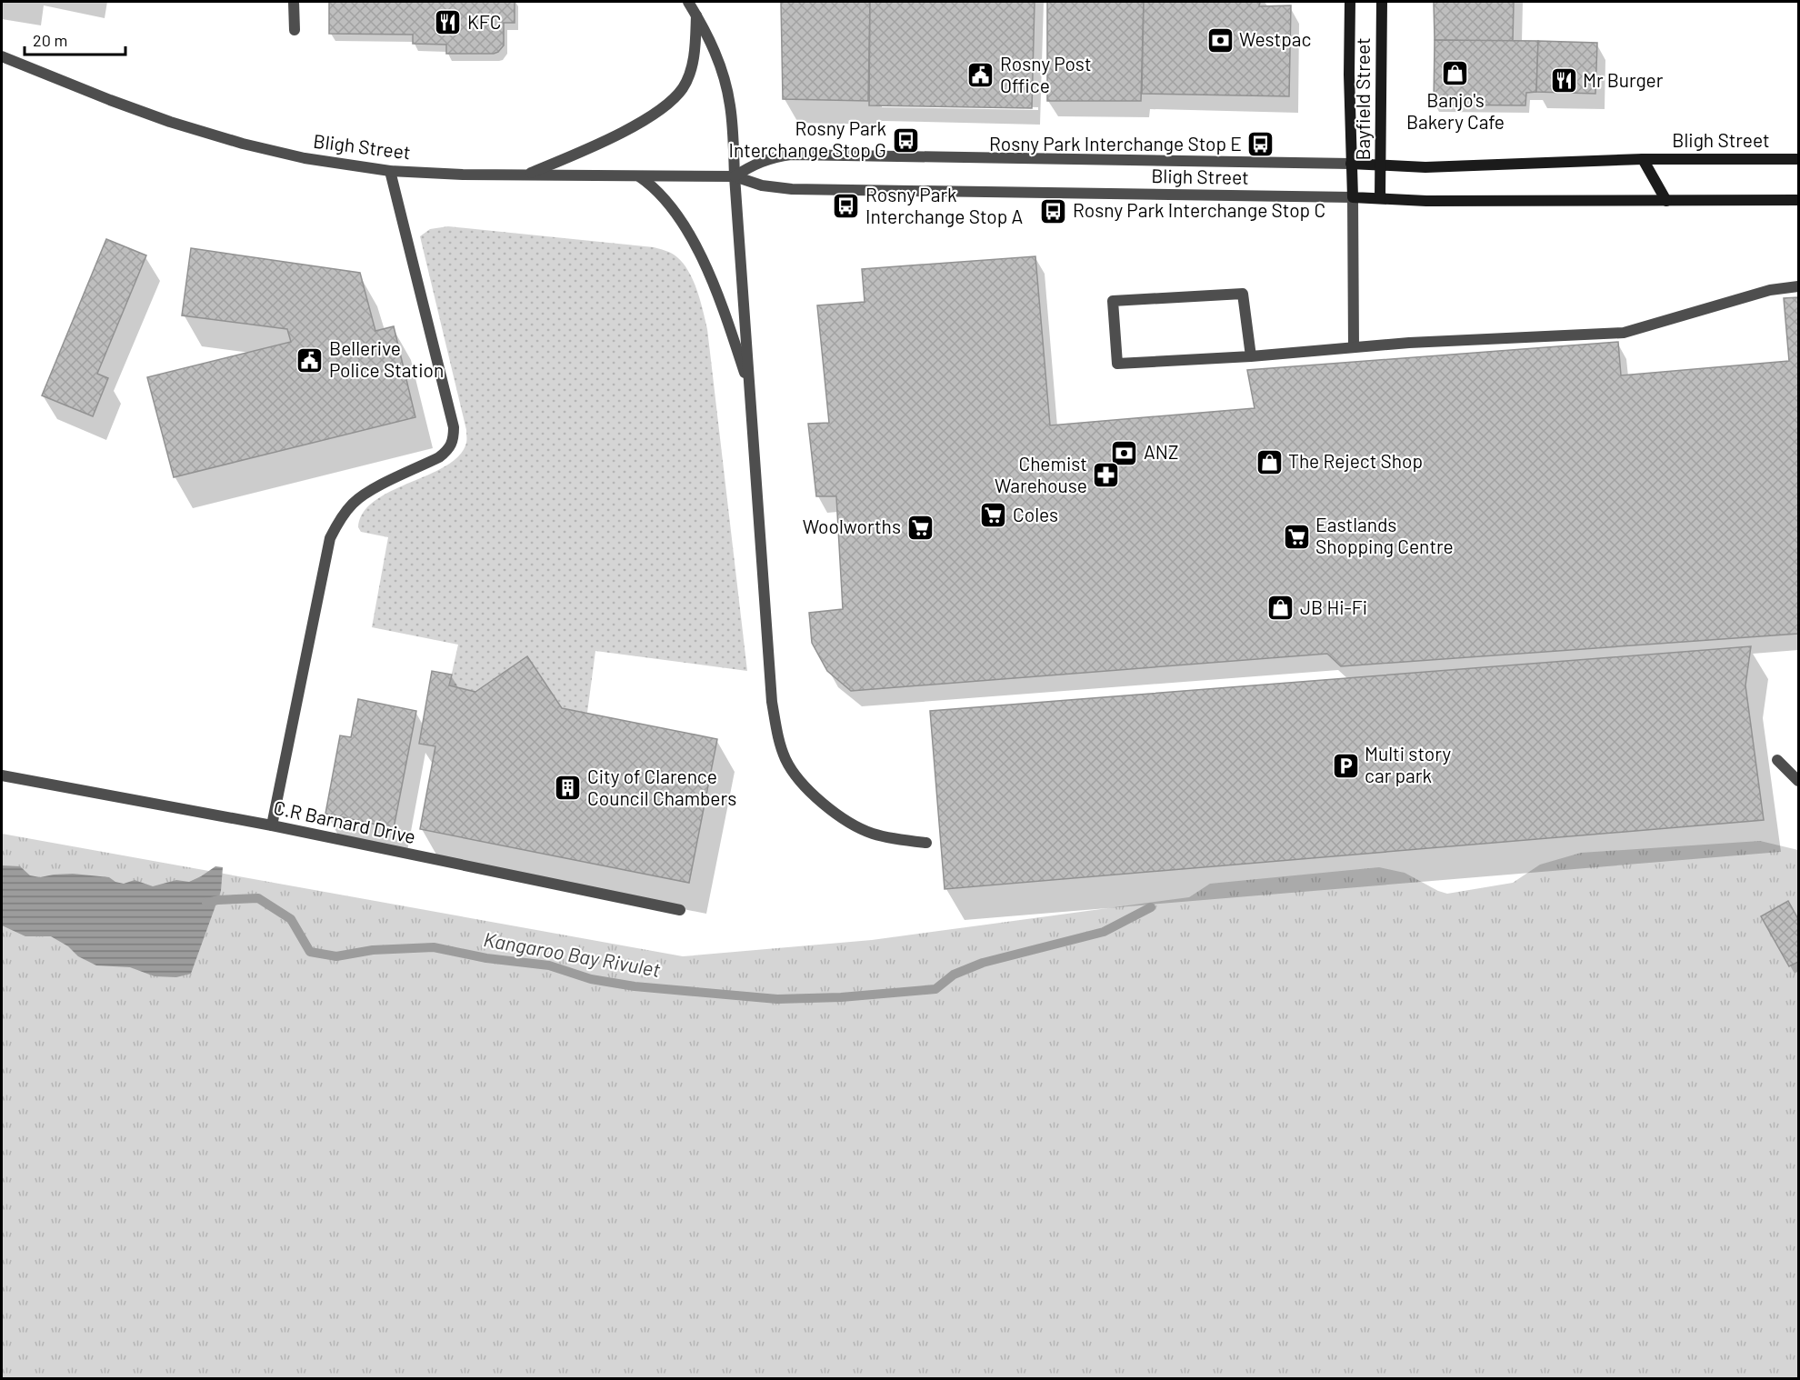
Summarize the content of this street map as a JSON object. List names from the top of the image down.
{
  "streets": {
    "street": ["Bayfield Street", "Bligh Street", "C.R Barnard Drive"]
  },
  "crossings": [
    ["Bayfield Street", "Bligh Street"]
  ],
  "water": ["Kangaroo Bay Rivulet"],
  "places": {
    "restaurant": ["KFC", "Mr Burger"],
    "bank": ["Westpac", "ANZ"],
    "shop": ["Banjo's Bakery Cafe", "The Reject Shop", "JB Hi-Fi"],
    "public building": ["Rosny Post Office", "Bellerive Police Station"],
    "bus stop": [
      "Rosny Park Interchange Stop G",
      "Rosny Park Interchange Stop E",
      "Rosny Park Interchange Stop A",
      "Rosny Park Interchange Stop C"
    ],
    "pharmacy": ["Chemist Warehouse"],
    "supermarket": ["Coles", "Woolworths", "Eastlands Shopping Centre"],
    "parking": ["Multi story car park"],
    "building": ["City of Clarence Council Chambers"]
  },
  "scale_bar": "20 m"
}
